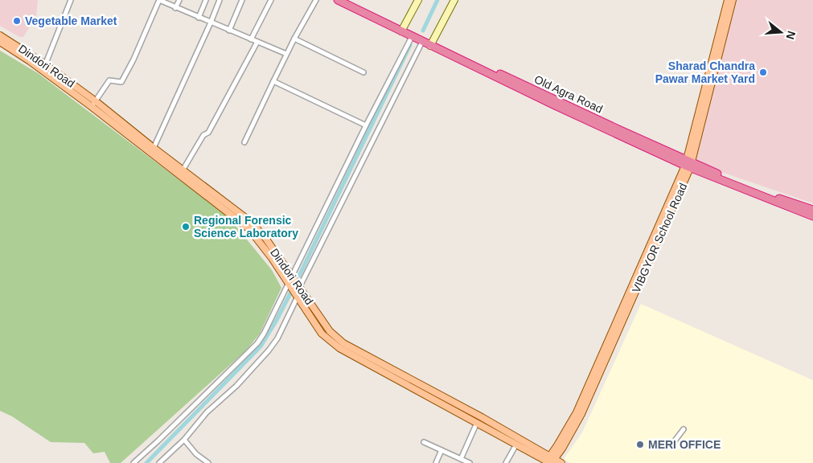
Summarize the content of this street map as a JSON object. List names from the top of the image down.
{
  "streets": {
    "main road": ["Dindori Road", "VIBGYOR School Road"]
  },
  "crossings": [
    ["Dindori Road", "VIBGYOR School Road"]
  ],
  "places": [
    "Vegetable Market",
    "Sharad Chandra Pawar Market Yard",
    "Regional Forensic Science Laboratory",
    "MERI OFFICE"
  ],
  "north": "right"
}
